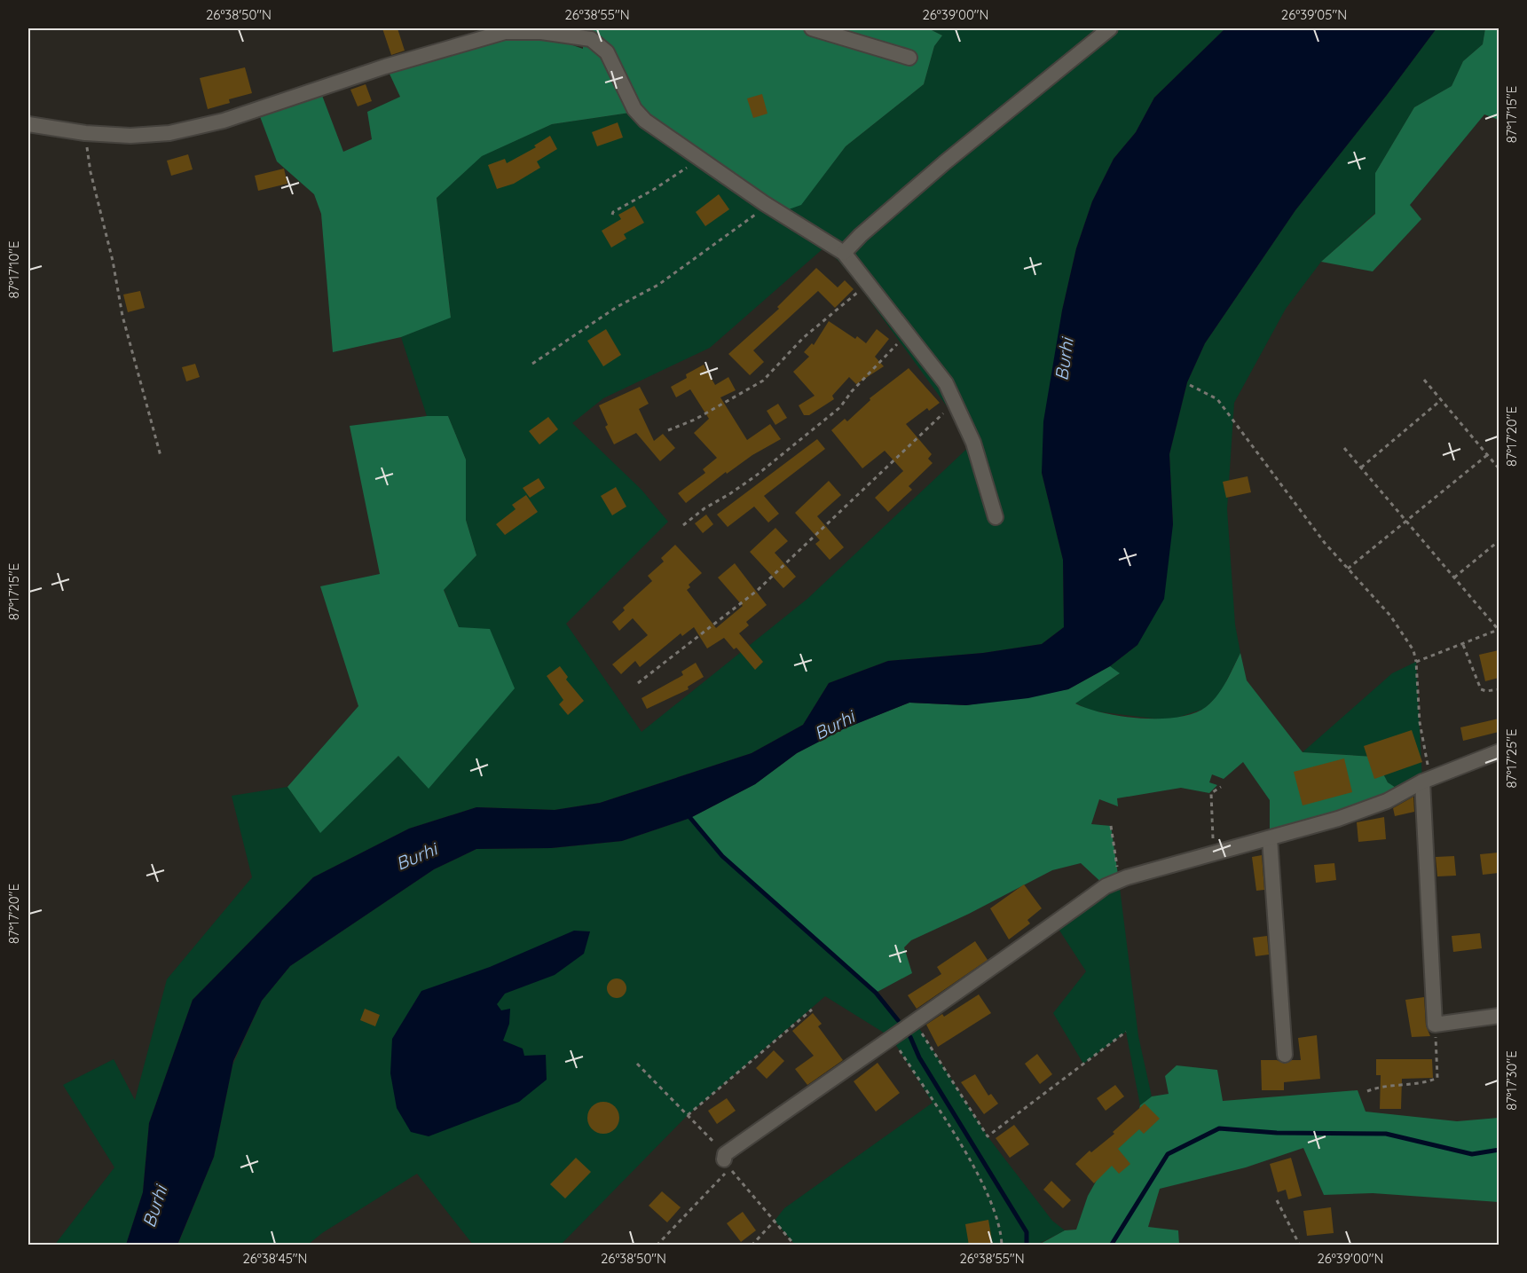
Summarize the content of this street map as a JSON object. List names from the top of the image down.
{
  "water": ["Burhi"],
  "coordinates": [
    "26°38'50\"N",
    "26°38'55\"N",
    "26°39'00\"N",
    "26°39'05\"N",
    "87°17'15\"E",
    "87°17'10\"E",
    "87°17'20\"E",
    "87°17'25\"E",
    "87°17'30\"E",
    "26°38'45\"N"
  ]
}
